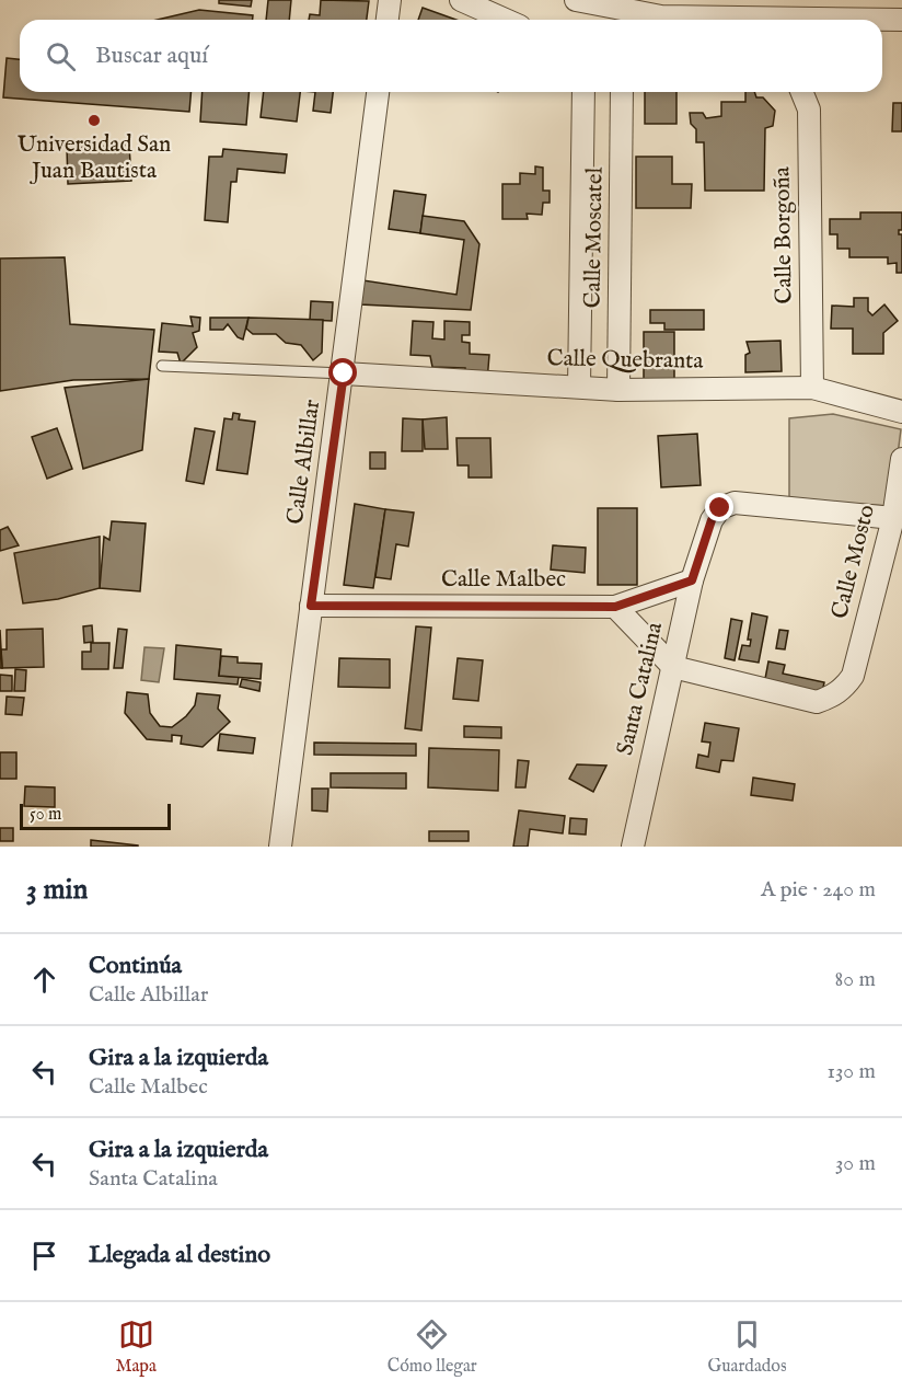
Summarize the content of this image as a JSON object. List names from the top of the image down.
{
  "streets": {
    "street": [
      "Calle Borgoña",
      "Calle Moscatel",
      "Calle Quebranta",
      "Calle Albillar",
      "Calle Mosto",
      "Calle Malbec",
      "Santa Catalina"
    ]
  },
  "crossings": [
    ["Calle Borgoña", "Calle Quebranta"],
    ["Calle Moscatel", "Calle Quebranta"],
    ["Calle Quebranta", "Calle Albillar"],
    ["Calle Albillar", "Calle Malbec"],
    ["Calle Mosto", "Santa Catalina"],
    ["Calle Malbec", "Santa Catalina"]
  ],
  "places": ["Universidad San Juan Bautista"],
  "scale_bar": "50 m",
  "page": {
    "search": "Buscar aquí",
    "scale": "50 m",
    "heading": ["3 min", "A pie · 240 m"],
    "list": [
      ["Continúa", "Calle Albillar", "80 m"],
      ["Gira a la izquierda", "Calle Malbec", "130 m"],
      ["Gira a la izquierda", "Santa Catalina", "30 m"],
      "Llegada al destino"
    ],
    "nav": ["Mapa", "Cómo llegar", "Guardados"]
  }
}
